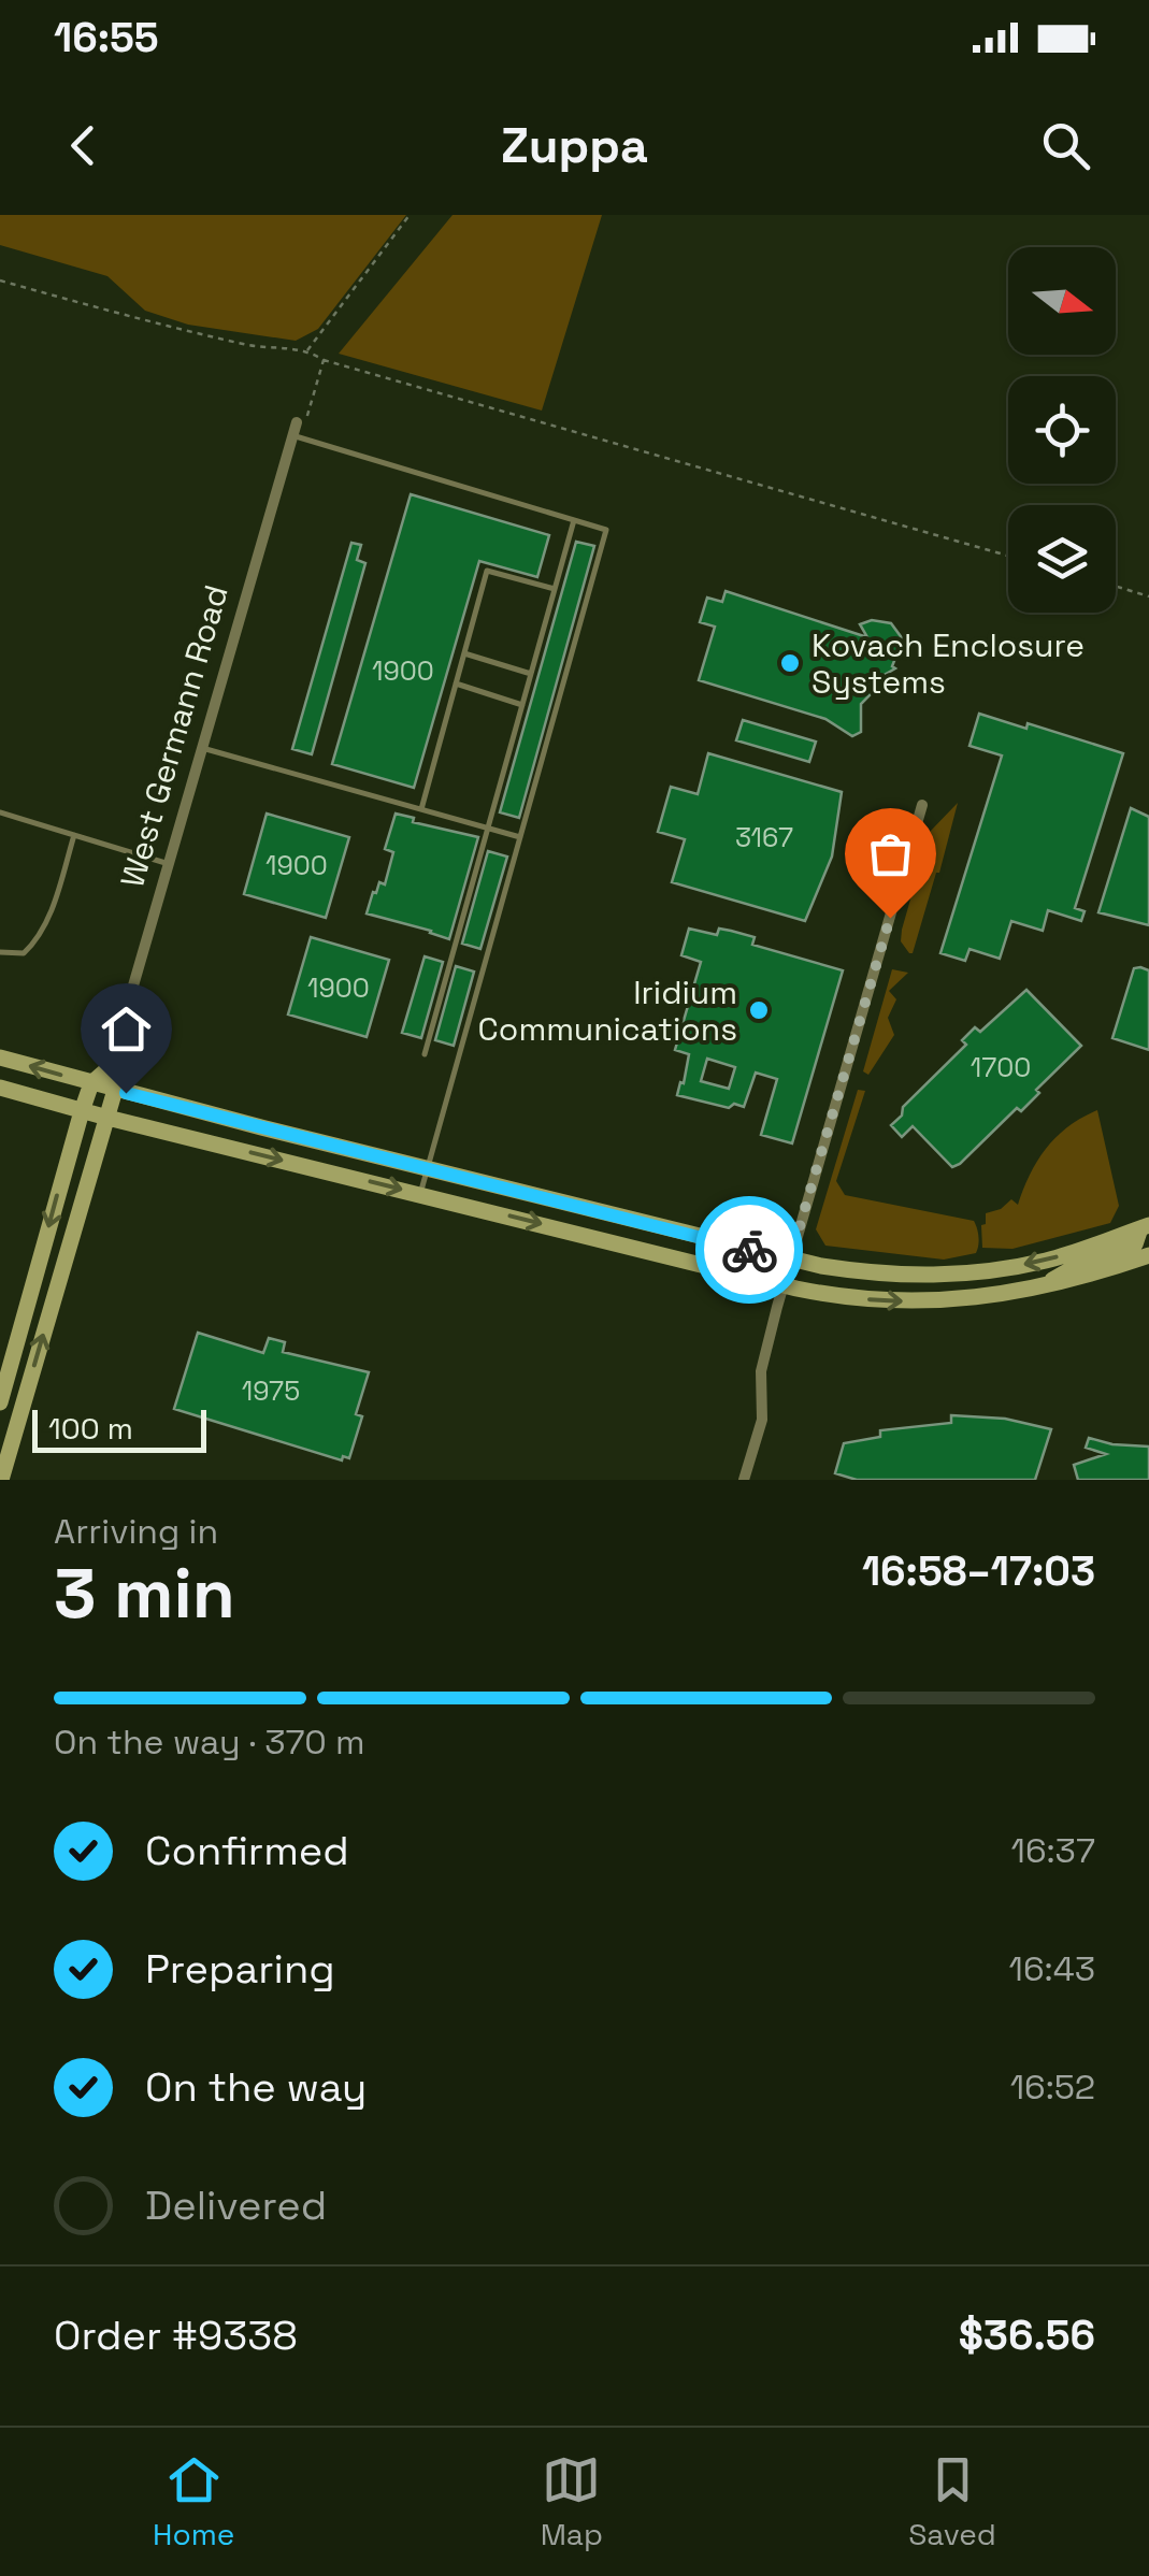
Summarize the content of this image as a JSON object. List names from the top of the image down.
{
  "streets": {
    "main road": ["West Germann Road"]
  },
  "places": ["Kovach Enclosure Systems", "Iridium Communications"],
  "house_numbers": [
    "1900",
    "3167",
    "1900",
    "1900",
    "1700",
    "1975"
  ],
  "scale_bar": "100 m",
  "north": "right",
  "page": {
    "status": "16:55",
    "header": "Zuppa",
    "scale": "100 m",
    "heading": ["3 min", "Arriving in", "16:58–17:03"],
    "panel": ["Order #9338", "$36.56"],
    "bar": "On the way · 370 m",
    "list": [
      ["Confirmed", "16:37"],
      ["Preparing", "16:43"],
      ["On the way", "16:52"],
      "Delivered"
    ],
    "tabs": ["Home", "Map", "Saved"]
  }
}
